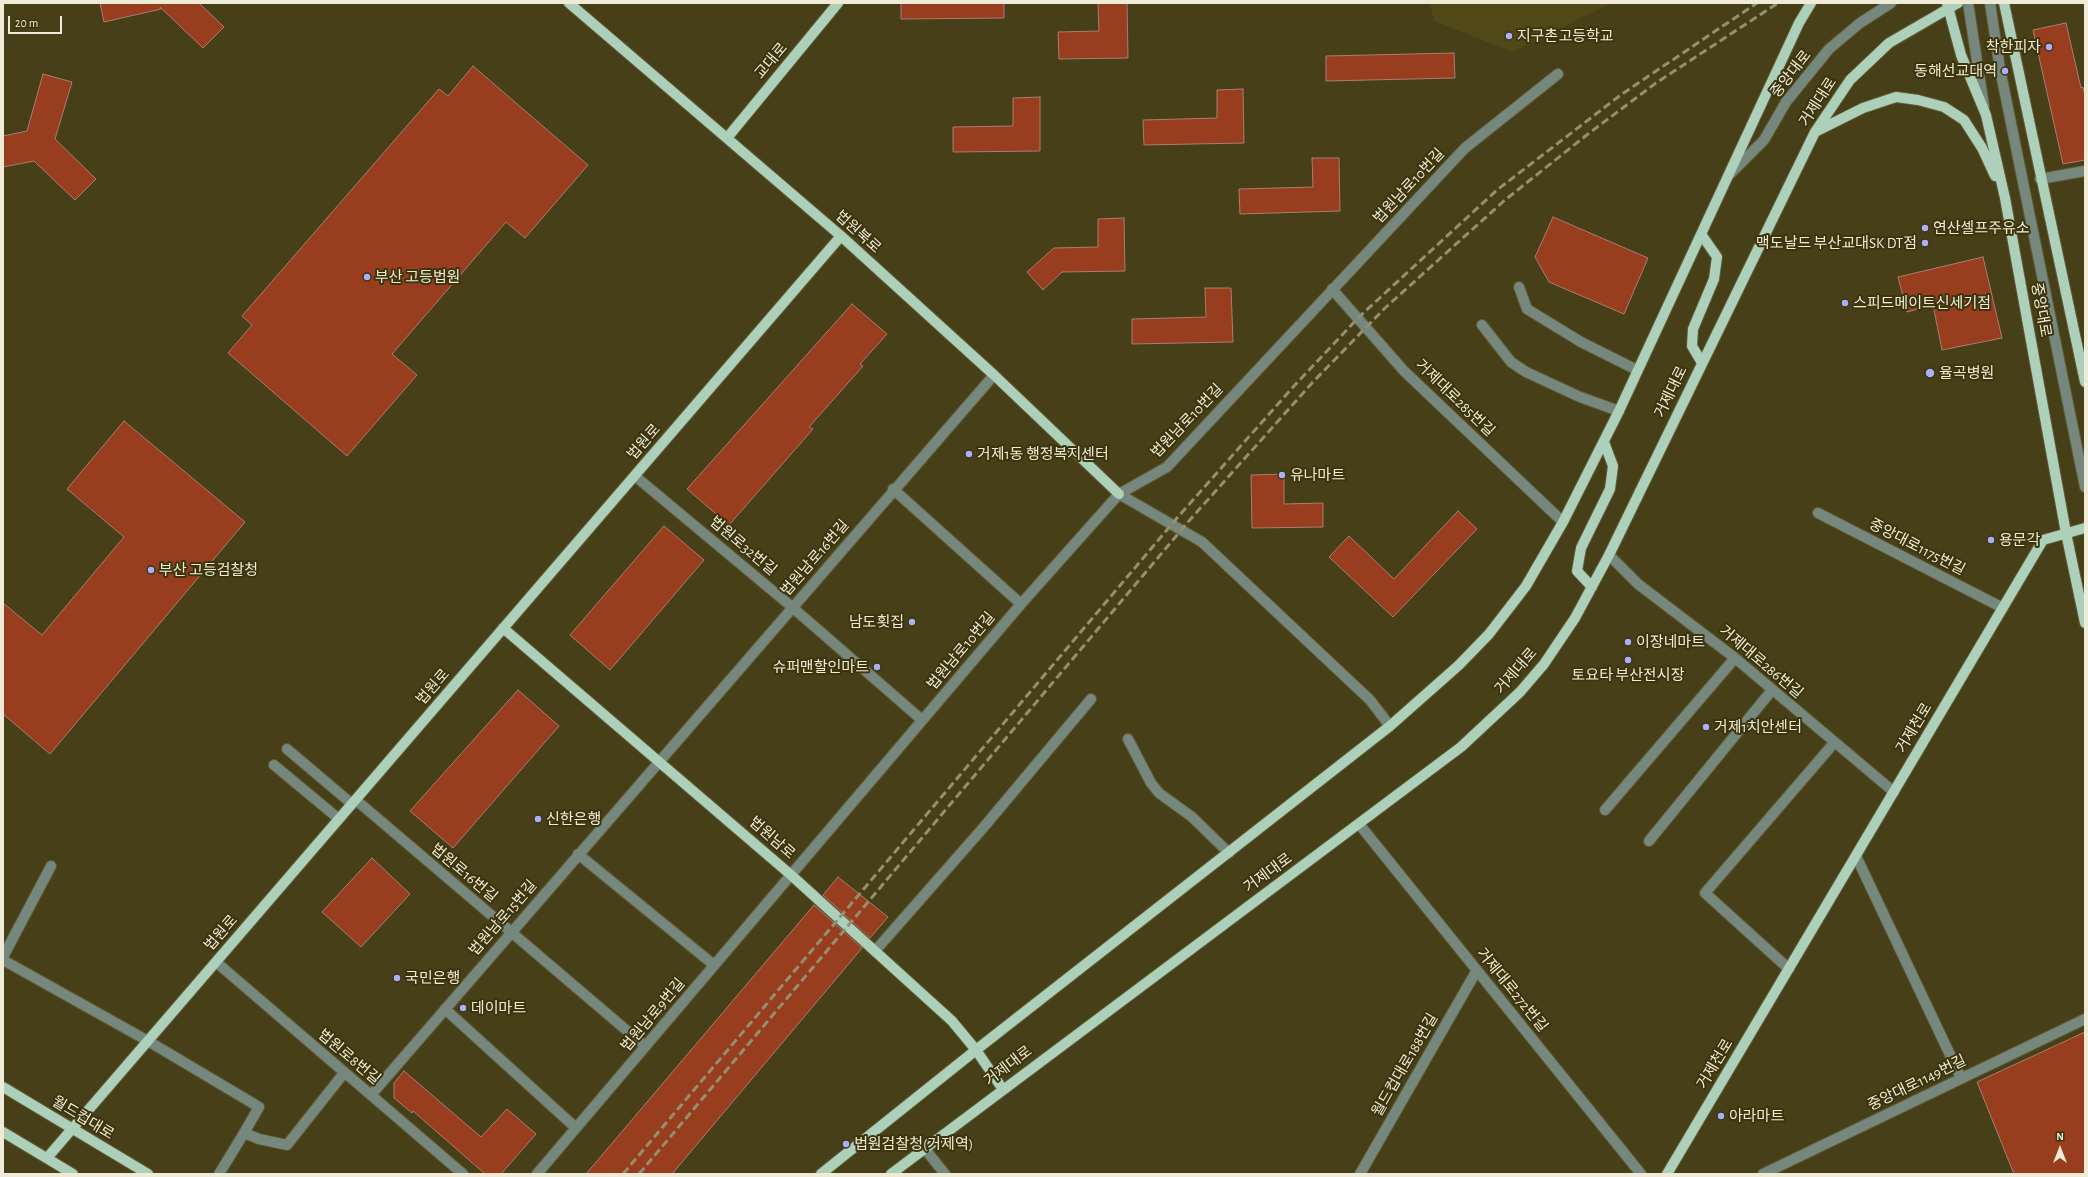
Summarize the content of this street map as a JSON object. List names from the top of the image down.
{
  "streets": {
    "main road": [
      "교대로",
      "중앙대로",
      "거제대로",
      "법원북로",
      "법원로",
      "거제천로",
      "법원남로",
      "월드컵대로"
    ],
    "street": [
      "법원남로10번길",
      "거제대로285번길",
      "법원로32번길",
      "중앙대로1175번길",
      "법원남로16번길",
      "거제대로286번길",
      "법원로16번길",
      "법원남로15번길",
      "거제대로272번길",
      "법원남로9번길",
      "법원로8번길",
      "월드컵대로188번길",
      "중앙대로1149번길"
    ]
  },
  "crossings": [
    ["교대로", "법원북로"],
    ["중앙대로", "거제천로"],
    ["거제대로", "거제대로286번길"],
    ["거제대로", "법원남로"],
    ["거제대로", "거제대로272번길"],
    ["법원남로10번길", "법원북로"],
    ["법원남로10번길", "거제대로285번길"],
    ["법원남로10번길", "법원로32번길"],
    ["법원남로10번길", "법원남로"],
    ["법원남로10번길", "법원남로9번길"],
    ["법원북로", "법원로"],
    ["법원북로", "법원남로16번길"],
    ["법원로", "법원로32번길"],
    ["법원로", "법원남로"],
    ["법원로", "법원로16번길"],
    ["법원로", "법원로8번길"],
    ["법원로", "월드컵대로"],
    ["법원로32번길", "법원남로16번길"],
    ["중앙대로1175번길", "거제천로"],
    ["법원남로16번길", "법원남로"],
    ["법원남로16번길", "법원남로15번길"],
    ["거제대로286번길", "거제천로"],
    ["법원남로", "법원남로15번길"],
    ["법원남로", "법원남로9번길"],
    ["법원로16번길", "법원남로15번길"],
    ["법원로16번길", "법원남로9번길"],
    ["법원남로15번길", "법원로8번길"],
    ["거제대로272번길", "월드컵대로188번길"]
  ],
  "places": [
    "지구촌고등학교",
    "착한피자",
    "동해선교대역",
    "연산셀프주유소",
    "맥도날드 부산교대SK DT점",
    "부산 고등법원",
    "스피드메이트신세기점",
    "율곡병원",
    "거제1동 행정복지센터",
    "유나마트",
    "용문각",
    "부산 고등검찰청",
    "남도횟집",
    "이장네마트",
    "토요타 부산전시장",
    "슈퍼맨할인마트",
    "거제1치안센터",
    "신한은행",
    "국민은행",
    "데이마트",
    "아라마트",
    "법원검찰청(거제역)"
  ],
  "scale_bar": "20 m",
  "north": "top"
}
